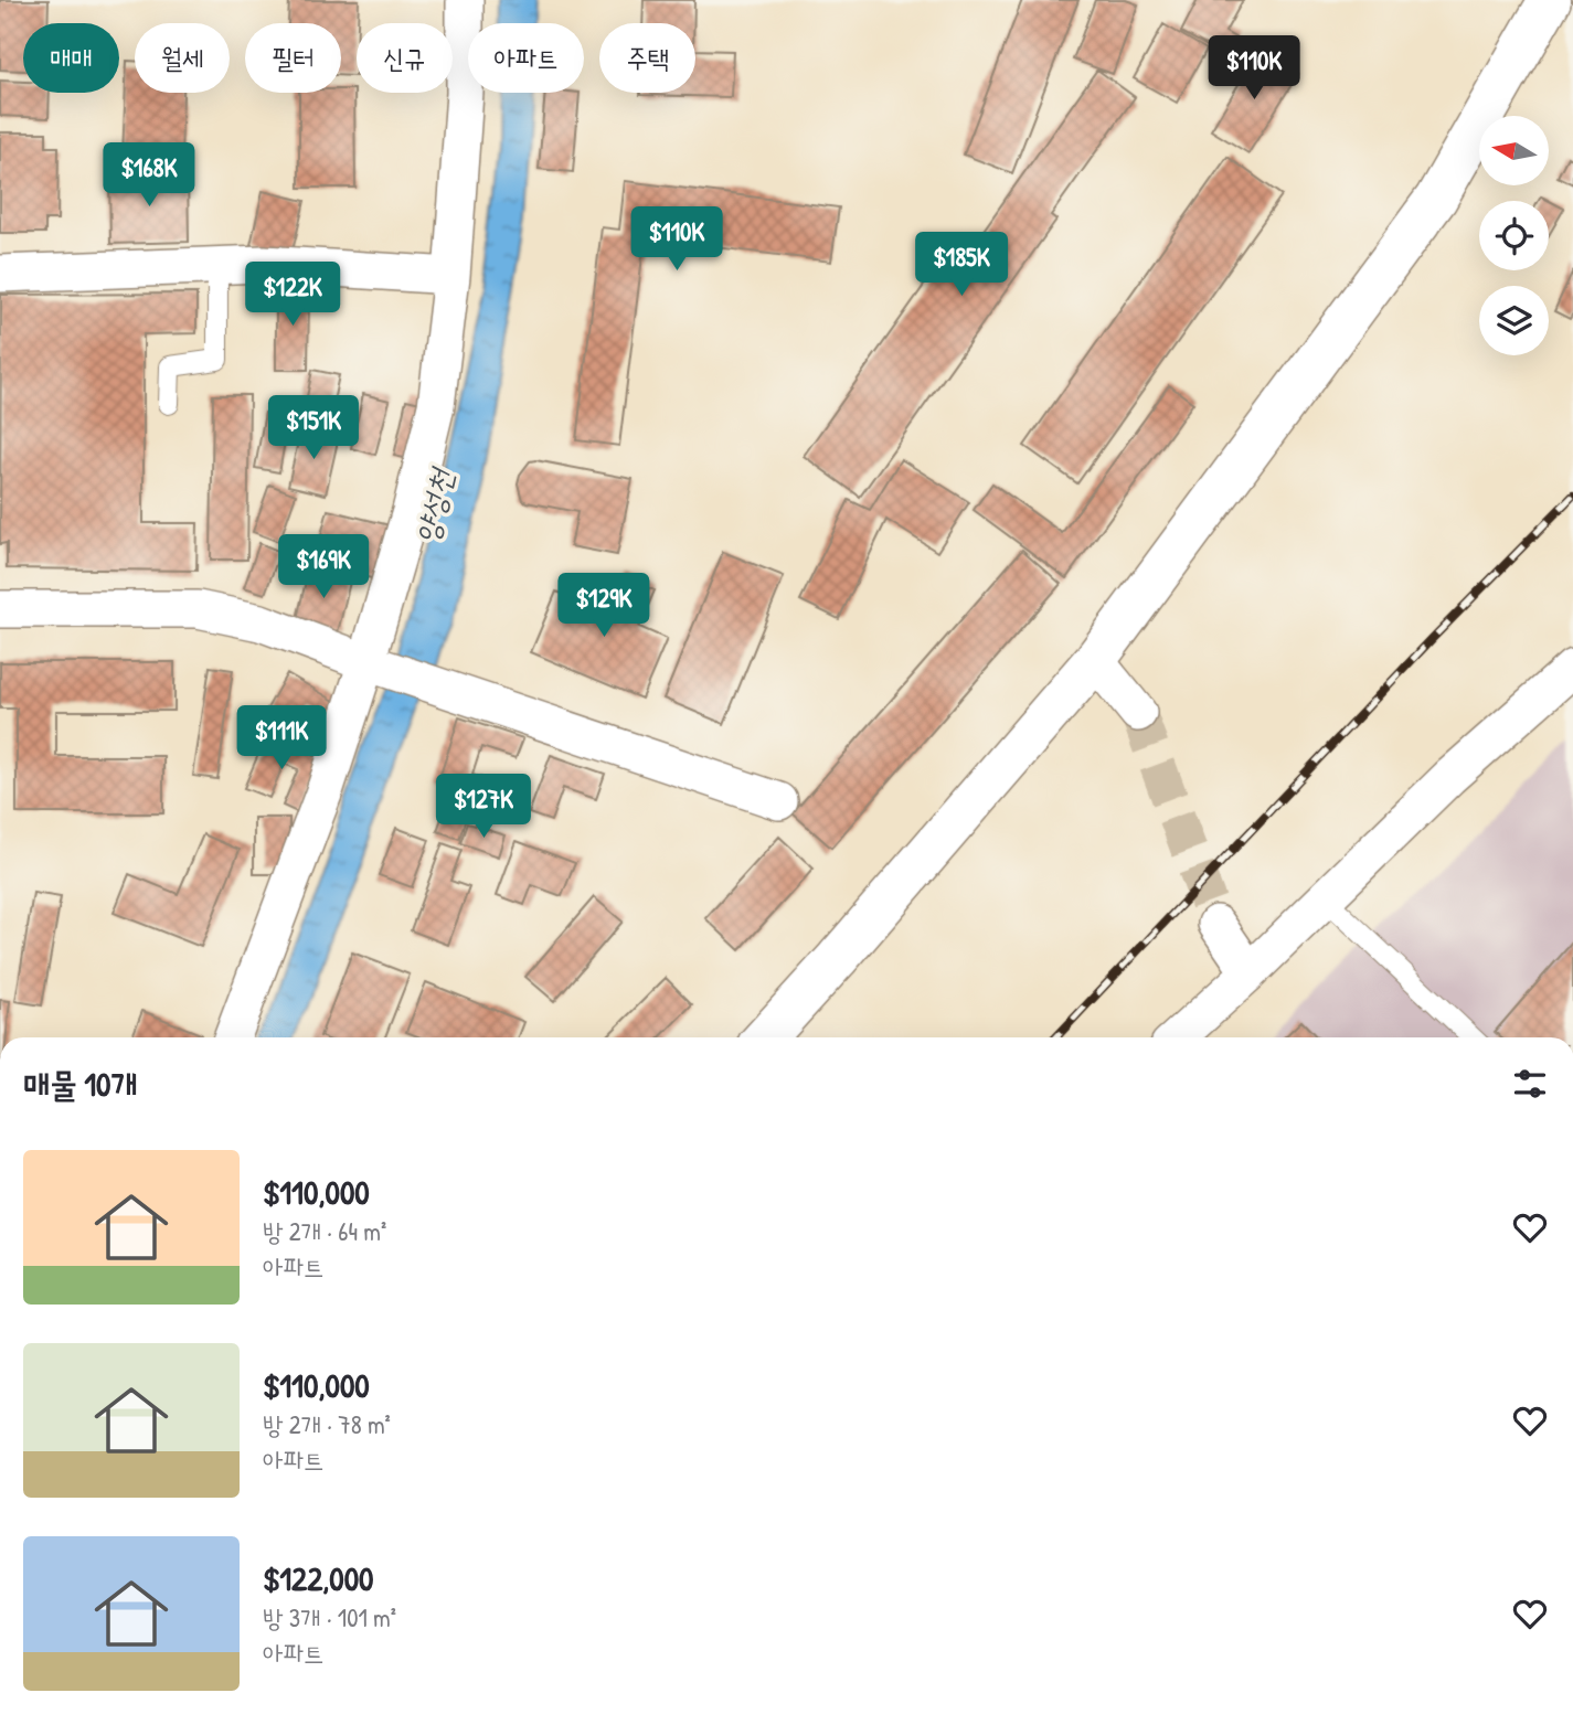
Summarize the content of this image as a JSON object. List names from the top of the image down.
{
  "water": ["양성천"],
  "north": "left",
  "page": {
    "chip": [
      "매매",
      "월세",
      "필터",
      "신규",
      "아파트",
      "주택"
    ],
    "price": [
      "$110K",
      "$168K",
      "$110K",
      "$185K",
      "$122K",
      "$151K",
      "$169K",
      "$129K",
      "$111K",
      "$127K"
    ],
    "heading": "매물 10개",
    "list": [
      {
        "name": "$110,000",
        "note": "방 2개 · 64 m² · 아파트"
      },
      {
        "name": "$110,000",
        "note": "방 2개 · 78 m² · 아파트"
      },
      {
        "name": "$122,000",
        "note": "방 3개 · 101 m² · 아파트"
      }
    ]
  }
}
